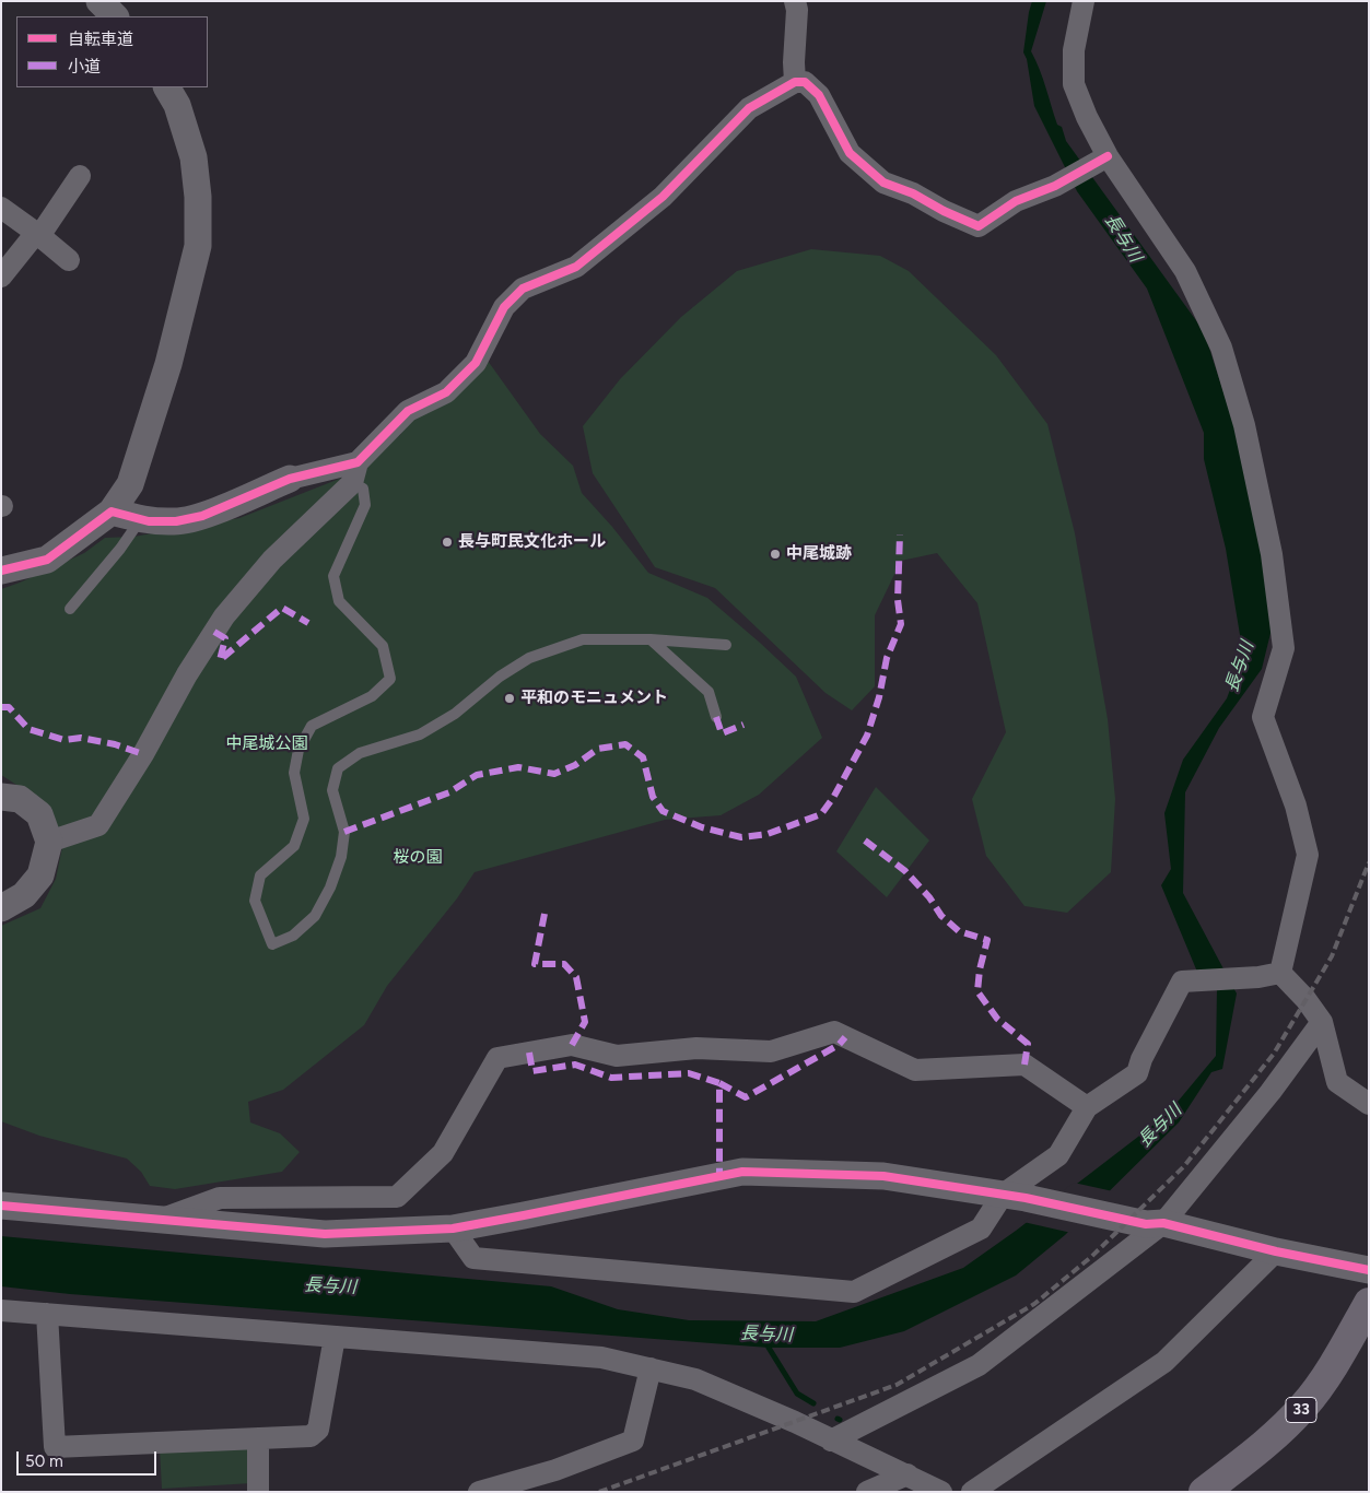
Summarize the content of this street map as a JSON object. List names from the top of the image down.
{
  "streets": {
    "main road": ["33"]
  },
  "water": ["長与川"],
  "parks": ["中尾城公園", "桜の園"],
  "places": ["長与町民文化ホール", "中尾城跡", "平和のモニュメント"],
  "legend": ["自転車道", "小道"],
  "scale_bar": "50 m"
}
